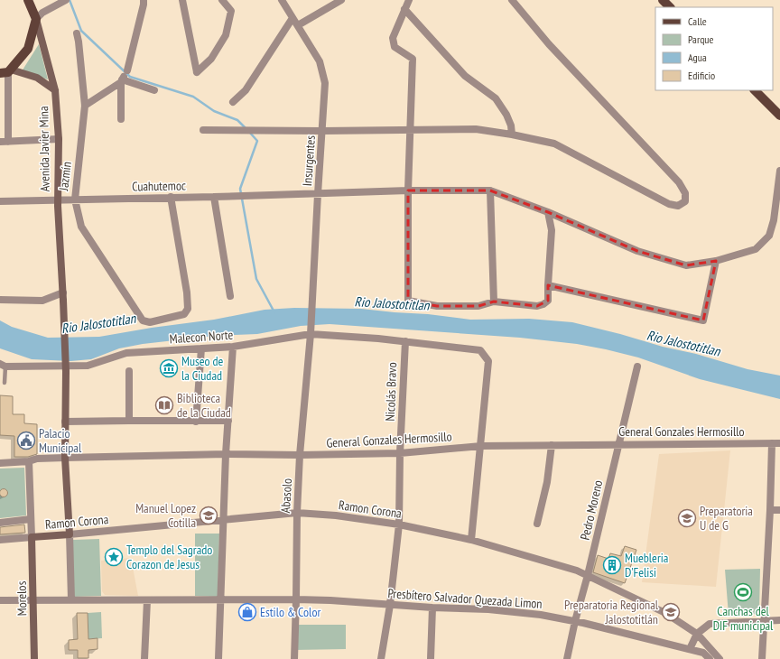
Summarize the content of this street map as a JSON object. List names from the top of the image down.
{
  "streets": {
    "main road": ["Avenida Javier Mina"],
    "street": [
      "Insurgentes",
      "Jazmín",
      "Cuahutemoc",
      "Malecon Norte",
      "Nicolás Bravo",
      "General Gonzales Hermosillo",
      "Abasolo",
      "Ramon Corona",
      "Pedro Moreno",
      "Morelos",
      "Presbítero Salvador Quezada Limon"
    ]
  },
  "crossings": [
    ["Avenida Javier Mina", "Cuahutemoc"],
    ["Avenida Javier Mina", "General Gonzales Hermosillo"],
    ["Avenida Javier Mina", "Ramon Corona"],
    ["Insurgentes", "Cuahutemoc"],
    ["Insurgentes", "Malecon Norte"],
    ["Insurgentes", "Abasolo"],
    ["Jazmín", "Cuahutemoc"],
    ["Malecon Norte", "Nicolás Bravo"],
    ["Malecon Norte", "General Gonzales Hermosillo"],
    ["Malecon Norte", "Abasolo"],
    ["Malecon Norte", "Ramon Corona"],
    ["Nicolás Bravo", "General Gonzales Hermosillo"],
    ["Nicolás Bravo", "Ramon Corona"],
    ["Nicolás Bravo", "Presbítero Salvador Quezada Limon"],
    ["General Gonzales Hermosillo", "Abasolo"],
    ["General Gonzales Hermosillo", "Pedro Moreno"],
    ["Abasolo", "Ramon Corona"],
    ["Abasolo", "Presbítero Salvador Quezada Limon"],
    ["Ramon Corona", "Pedro Moreno"],
    ["Ramon Corona", "Morelos"],
    ["Ramon Corona", "Presbítero Salvador Quezada Limon"],
    ["Pedro Moreno", "Presbítero Salvador Quezada Limon"],
    ["Morelos", "Presbítero Salvador Quezada Limon"]
  ],
  "water": ["Rio Jalostotitlan"],
  "places": {
    "museum": ["Museo de la Ciudad"],
    "library": ["Biblioteca de la Ciudad"],
    "public building": ["Palacio Municipal"],
    "school or university": ["Manuel Lopez Cotilla", "Preparatoria U de G", "Preparatoria Regional Jalostotitlán"],
    "place": ["Templo del Sagrado Corazon de Jesus"],
    "building": ["Muebleria D'Felisi"],
    "sports": ["Canchas del DIF municipal"],
    "shop": ["Estilo & Color"]
  },
  "legend": [
    "Calle",
    "Parque",
    "Agua",
    "Edificio"
  ]
}
